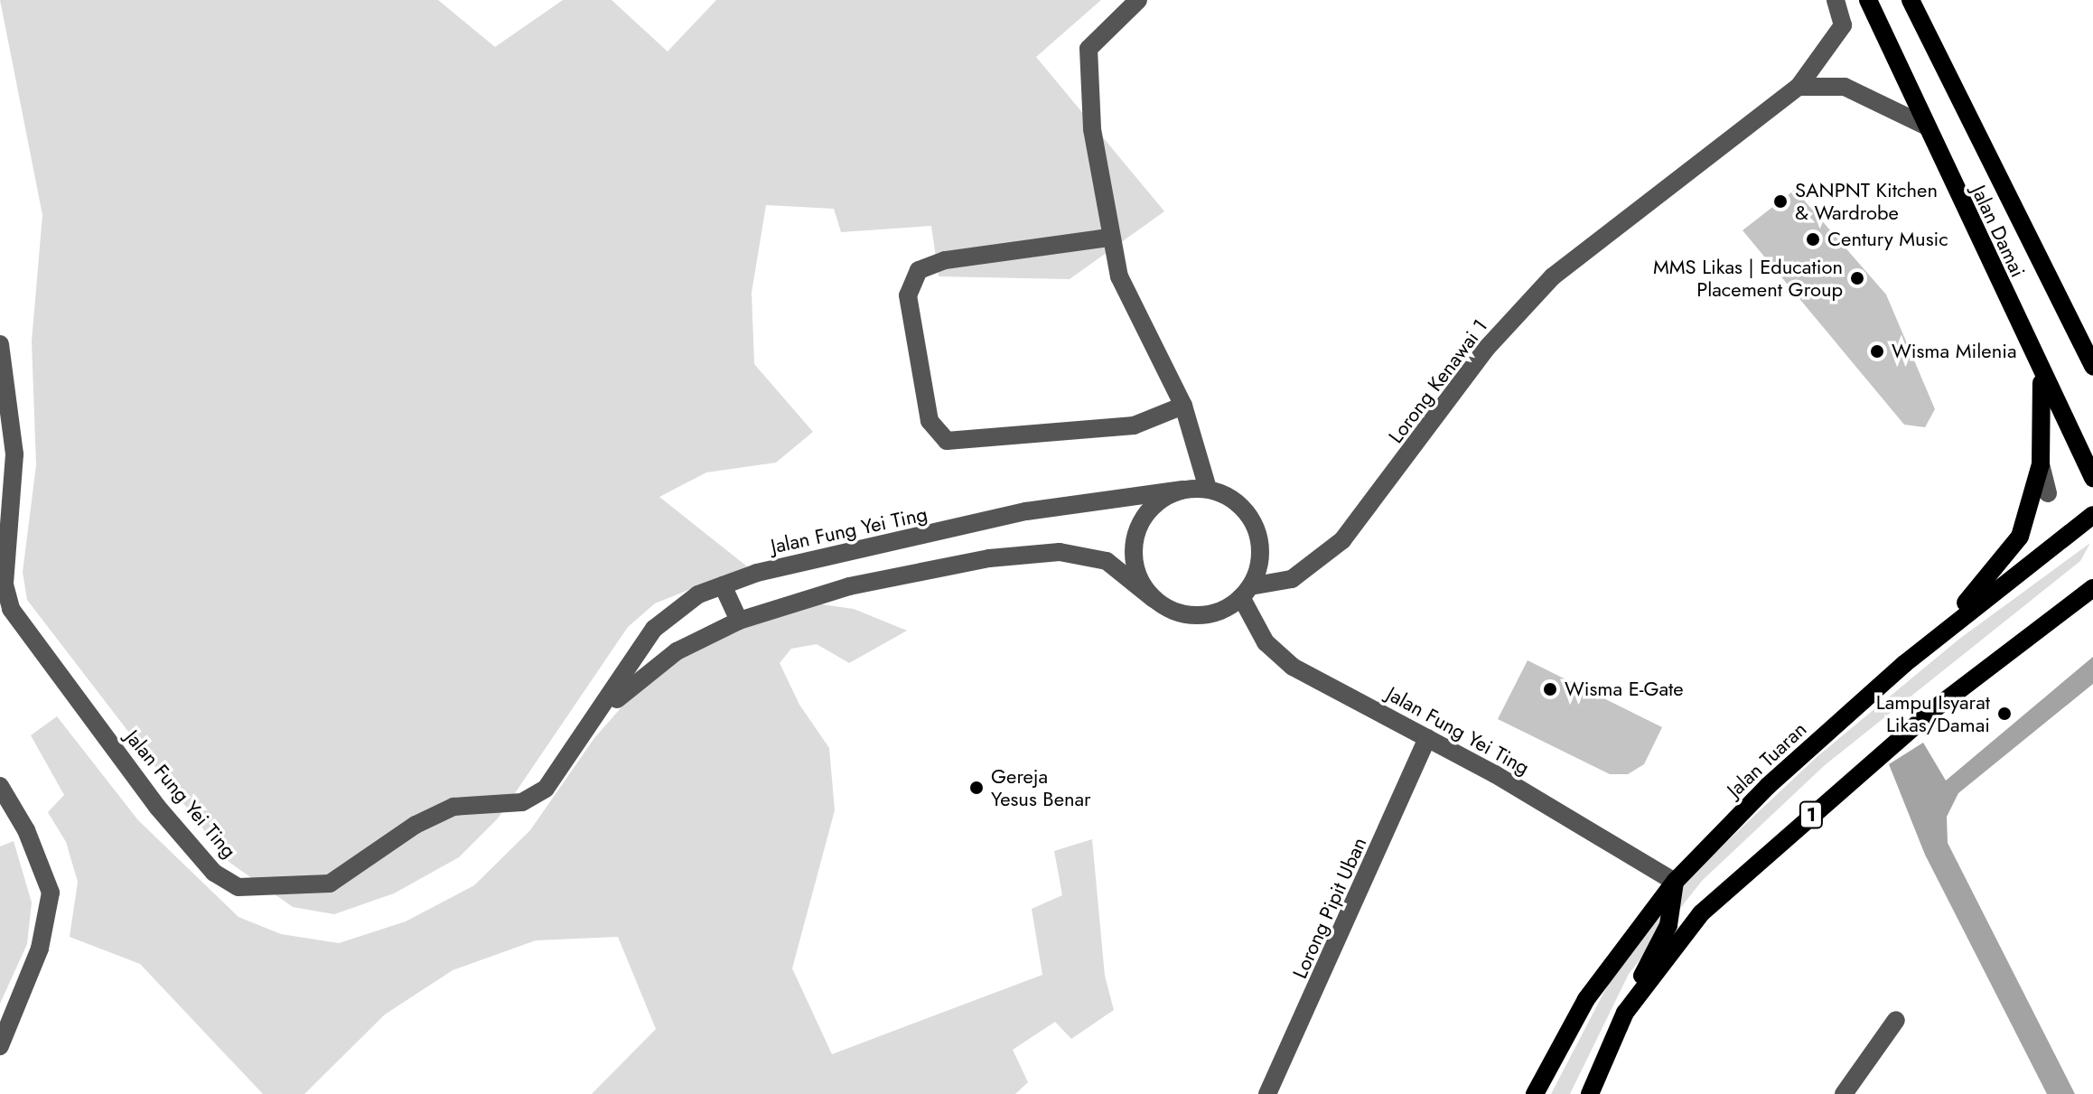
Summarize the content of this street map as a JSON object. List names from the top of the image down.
{
  "streets": {
    "main road": ["Jalan Damai", "Jalan Tuaran", "1"],
    "street": ["Lorong Kenawai 1", "Jalan Fung Yei Ting", "Lorong Pipit Uban"]
  },
  "crossings": [
    ["Lorong Kenawai 1", "Jalan Fung Yei Ting"],
    ["Jalan Fung Yei Ting", "Jalan Tuaran"],
    ["Jalan Fung Yei Ting", "Lorong Pipit Uban"]
  ],
  "places": [
    "SANPNT Kitchen & Wardrobe",
    "Century Music",
    "MMS Likas | Education Placement Group",
    "Wisma Milenia",
    "Wisma E-Gate",
    "Lampu Isyarat Likas/Damai",
    "Gereja Yesus Benar"
  ]
}
